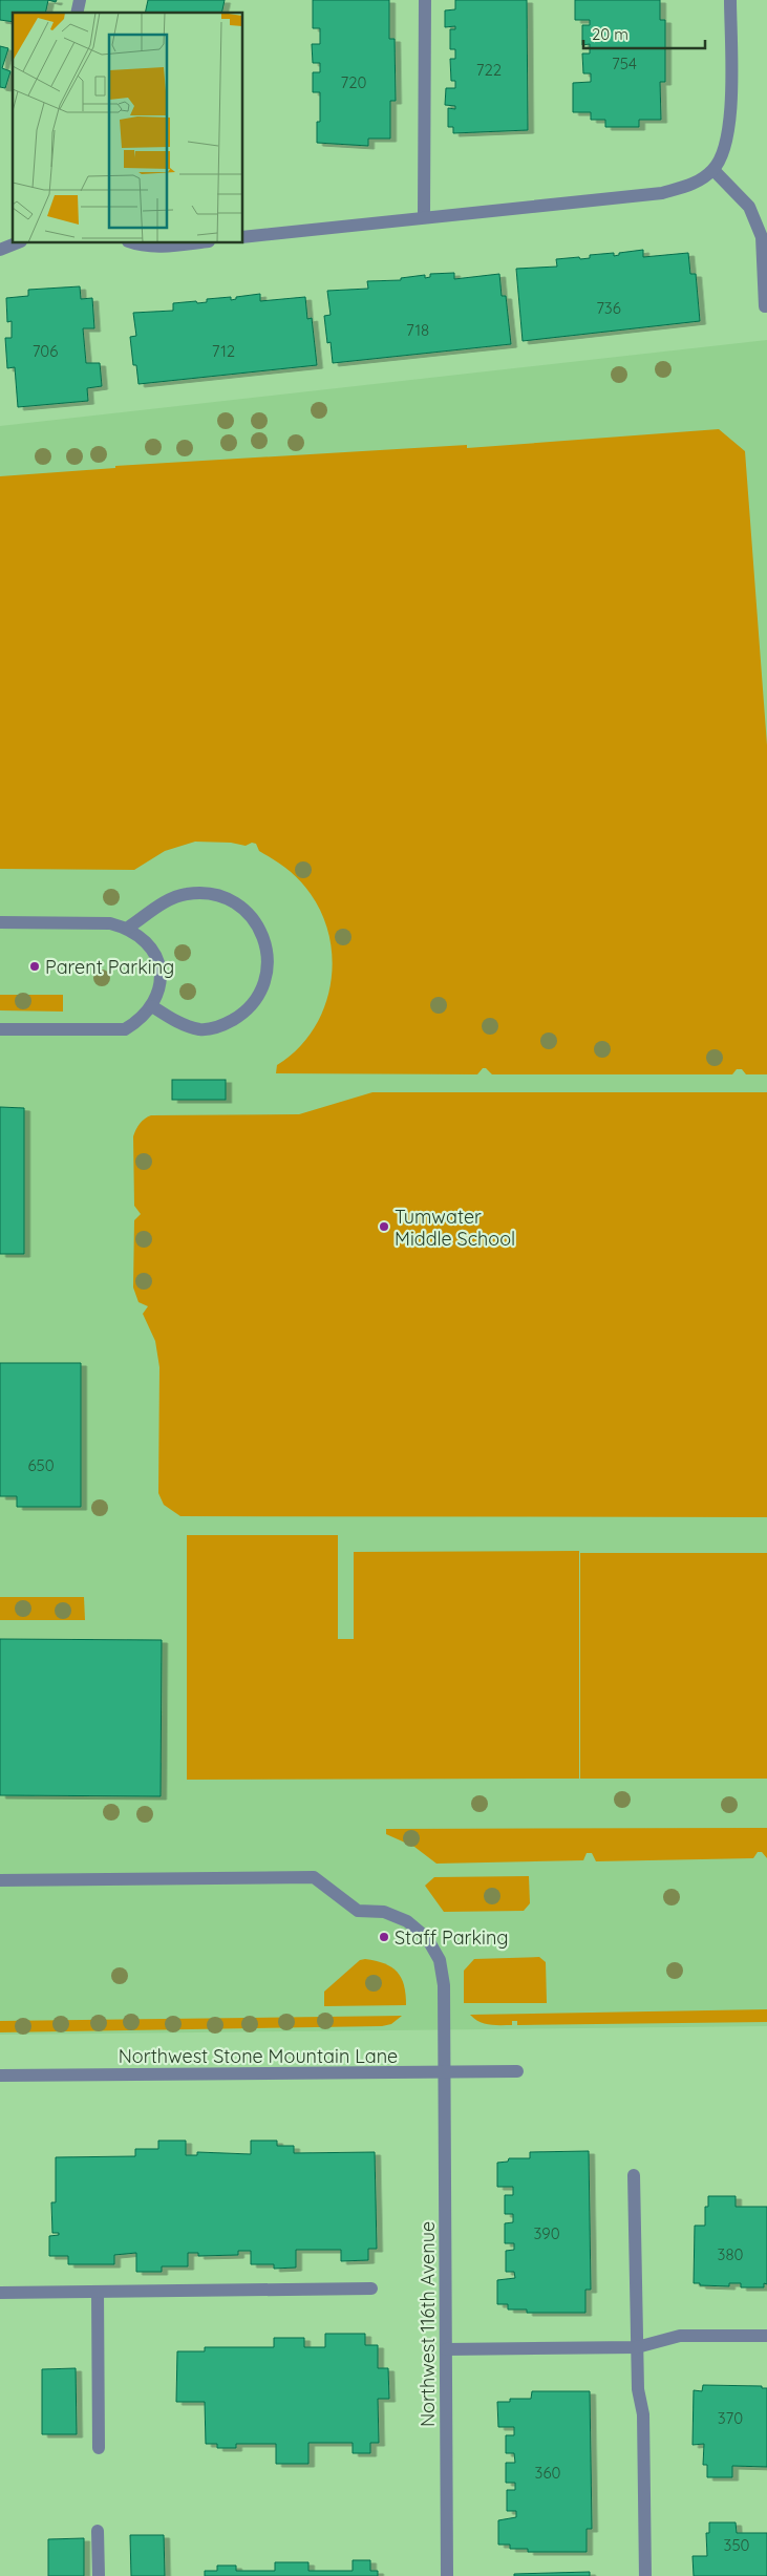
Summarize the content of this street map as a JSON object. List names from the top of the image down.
{
  "streets": {
    "street": ["Northwest Stone Mountain Lane", "Northwest 116th Avenue"]
  },
  "crossings": [
    ["Northwest Stone Mountain Lane", "Northwest 116th Avenue"]
  ],
  "places": ["Parent Parking", "Tumwater Middle School", "Staff Parking"],
  "house_numbers": [
    "754",
    "722",
    "720",
    "736",
    "718",
    "706",
    "712",
    "650",
    "390",
    "380",
    "370",
    "360",
    "350"
  ],
  "scale_bar": "20 m"
}
